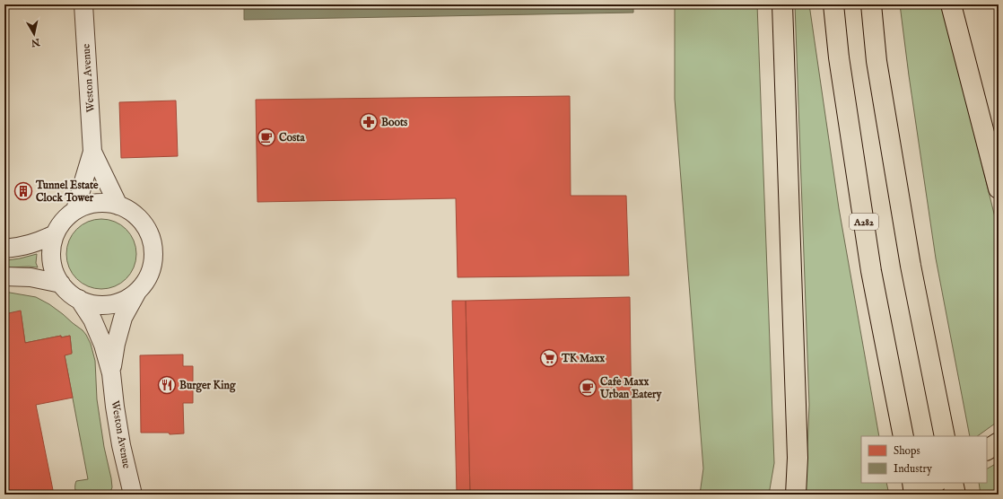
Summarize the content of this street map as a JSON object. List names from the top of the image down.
{
  "streets": {
    "main road": ["A282"],
    "street": ["Weston Avenue"]
  },
  "places": {
    "pharmacy": ["Boots"],
    "cafe": ["Costa", "Cafe Maxx Urban Eatery"],
    "building": ["Tunnel Estate Clock Tower"],
    "supermarket": ["TK Maxx"],
    "restaurant": ["Burger King"]
  },
  "legend": ["Shops", "Industry"],
  "north": "bottom"
}
